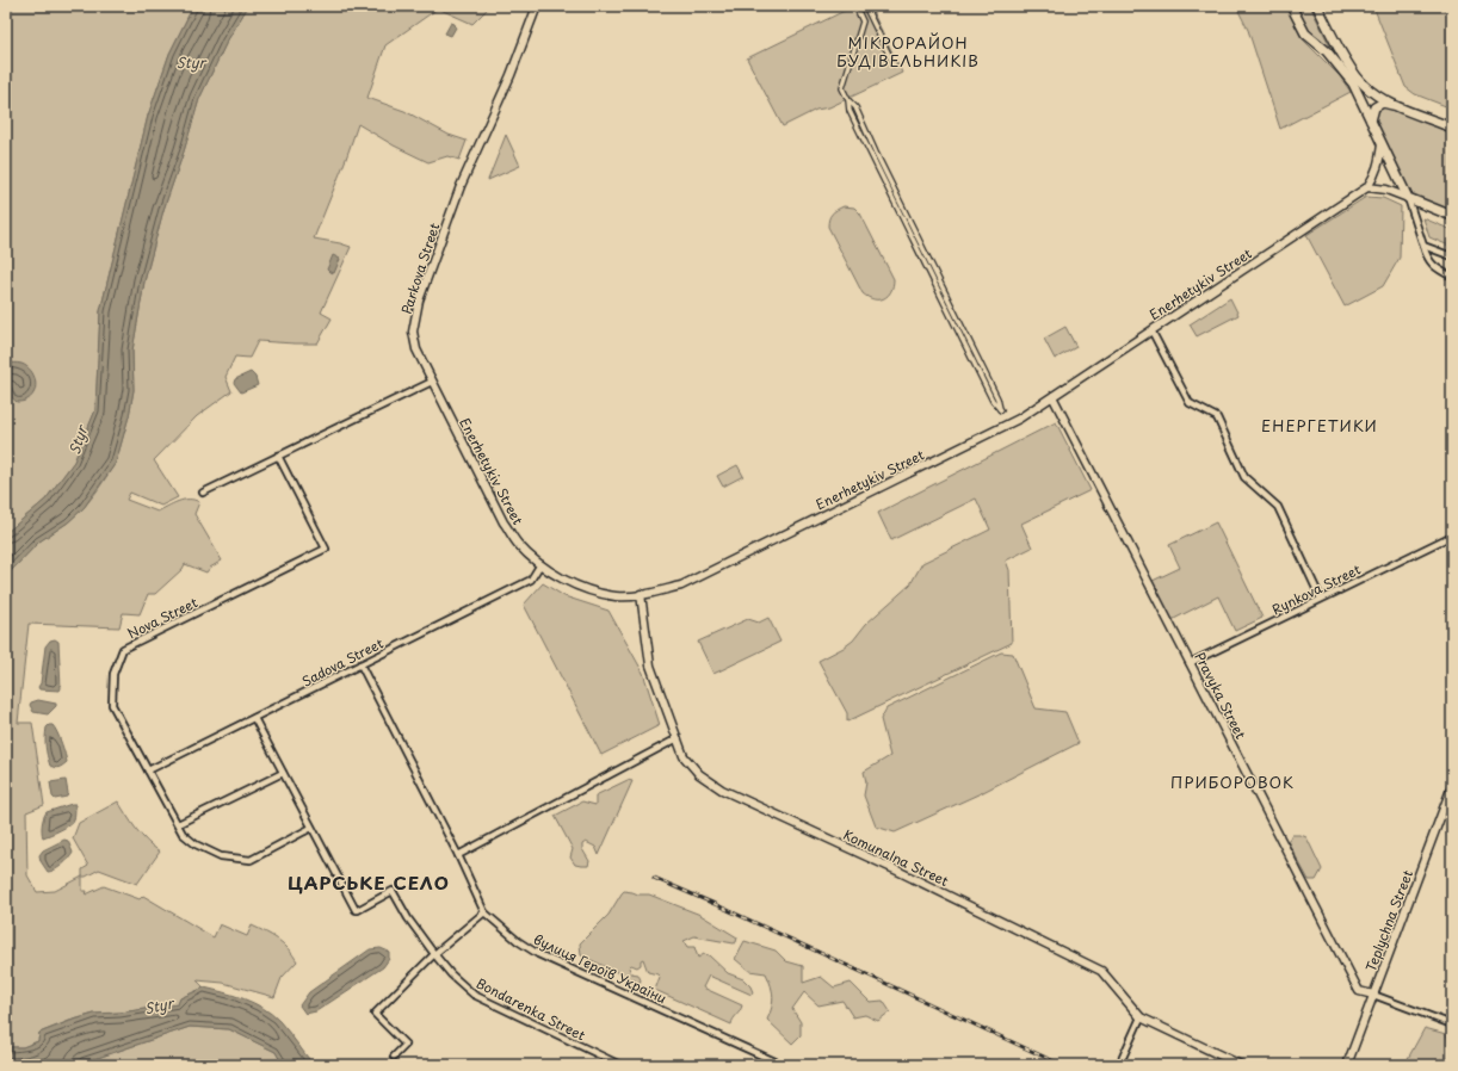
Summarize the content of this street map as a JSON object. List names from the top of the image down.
{
  "streets": {
    "street": [
      "Parkova Street",
      "Enerhetykiv Street",
      "Rynkova Street",
      "Nova Street",
      "Sadova Street",
      "Pravyka Street",
      "Komunalna Street",
      "Teplychna Street",
      "вулиця Героїв України",
      "Bondarenka Street"
    ]
  },
  "crossings": [
    ["Parkova Street", "Enerhetykiv Street"],
    ["Enerhetykiv Street", "Sadova Street"],
    ["Enerhetykiv Street", "Pravyka Street"],
    ["Enerhetykiv Street", "Komunalna Street"],
    ["Rynkova Street", "Pravyka Street"],
    ["Nova Street", "Sadova Street"],
    ["Nova Street", "Bondarenka Street"],
    ["Sadova Street", "вулиця Героїв України"],
    ["Sadova Street", "Bondarenka Street"],
    ["Pravyka Street", "Teplychna Street"]
  ],
  "districts": [
    "МІКРОРАЙОН БУДІВЕЛЬНИКІВ",
    "ЕНЕРГЕТИКИ",
    "ПРИБОРОВОК",
    "ЦАРСЬКЕ СЕЛО"
  ],
  "water": ["Styr"]
}
